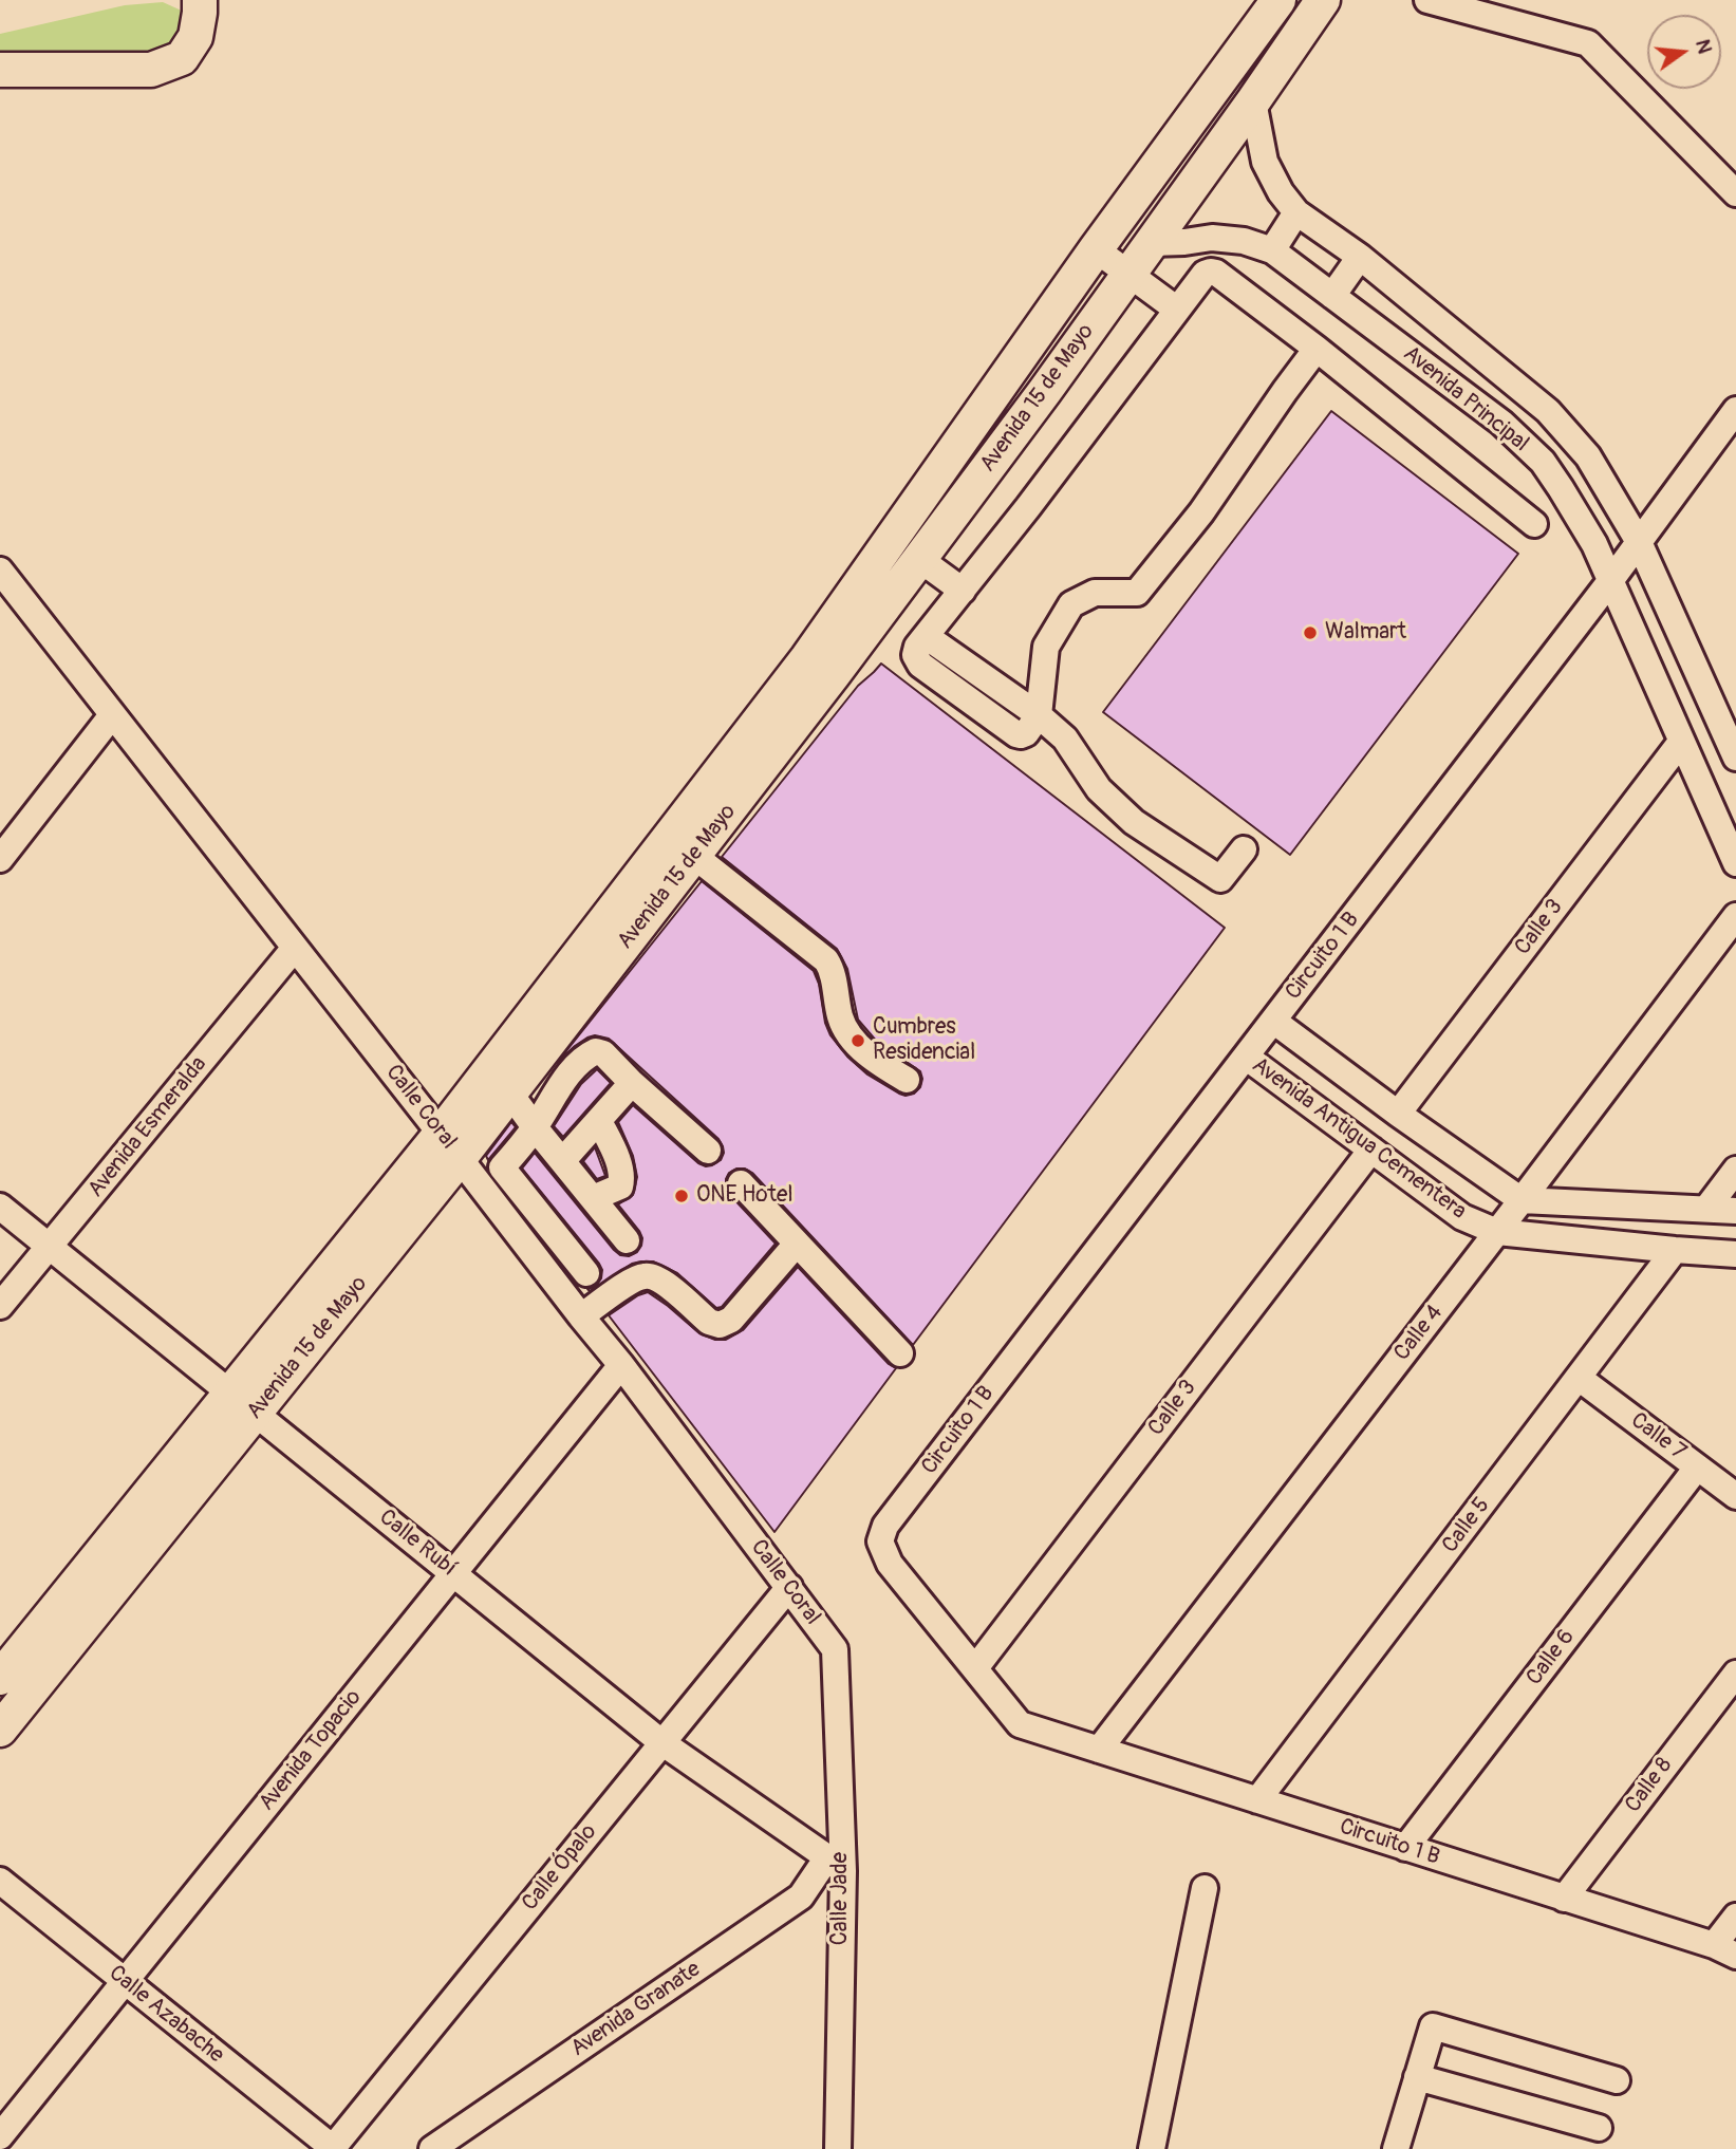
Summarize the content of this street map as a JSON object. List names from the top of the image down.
{
  "streets": {
    "main road": ["Avenida 15 de Mayo"],
    "street": [
      "Avenida Principal",
      "Calle 3",
      "Circuito 1 B",
      "Calle Coral",
      "Avenida Esmeralda",
      "Avenida Antigua Cementera",
      "Calle 4",
      "Calle 7",
      "Calle 5",
      "Calle Rubí",
      "Calle 6",
      "Avenida Topacio",
      "Calle 8",
      "Calle Ópalo",
      "Calle Jade",
      "Avenida Granate",
      "Calle Azabache"
    ]
  },
  "crossings": [
    ["Avenida 15 de Mayo", "Avenida Principal"],
    ["Avenida 15 de Mayo", "Calle Coral"],
    ["Avenida 15 de Mayo", "Calle Rubí"],
    ["Avenida Principal", "Calle 3"],
    ["Avenida Principal", "Circuito 1 B"],
    ["Calle 3", "Circuito 1 B"],
    ["Calle 3", "Avenida Antigua Cementera"],
    ["Circuito 1 B", "Avenida Antigua Cementera"],
    ["Circuito 1 B", "Calle 4"],
    ["Circuito 1 B", "Calle 5"],
    ["Circuito 1 B", "Calle 6"],
    ["Circuito 1 B", "Calle 8"],
    ["Calle Coral", "Avenida Esmeralda"],
    ["Calle Coral", "Avenida Topacio"],
    ["Calle Coral", "Calle Ópalo"],
    ["Calle Coral", "Calle Jade"],
    ["Avenida Esmeralda", "Calle Rubí"],
    ["Avenida Antigua Cementera", "Calle 4"],
    ["Avenida Antigua Cementera", "Calle 5"],
    ["Calle 7", "Calle 5"],
    ["Calle 7", "Calle 6"],
    ["Calle Rubí", "Avenida Topacio"],
    ["Calle Rubí", "Calle Ópalo"],
    ["Calle Rubí", "Calle Jade"],
    ["Calle Rubí", "Avenida Granate"],
    ["Avenida Topacio", "Calle Azabache"],
    ["Calle Ópalo", "Calle Azabache"],
    ["Calle Jade", "Avenida Granate"]
  ],
  "places": ["Walmart", "Cumbres Residencial", "ONE Hotel"],
  "north": "right"
}
